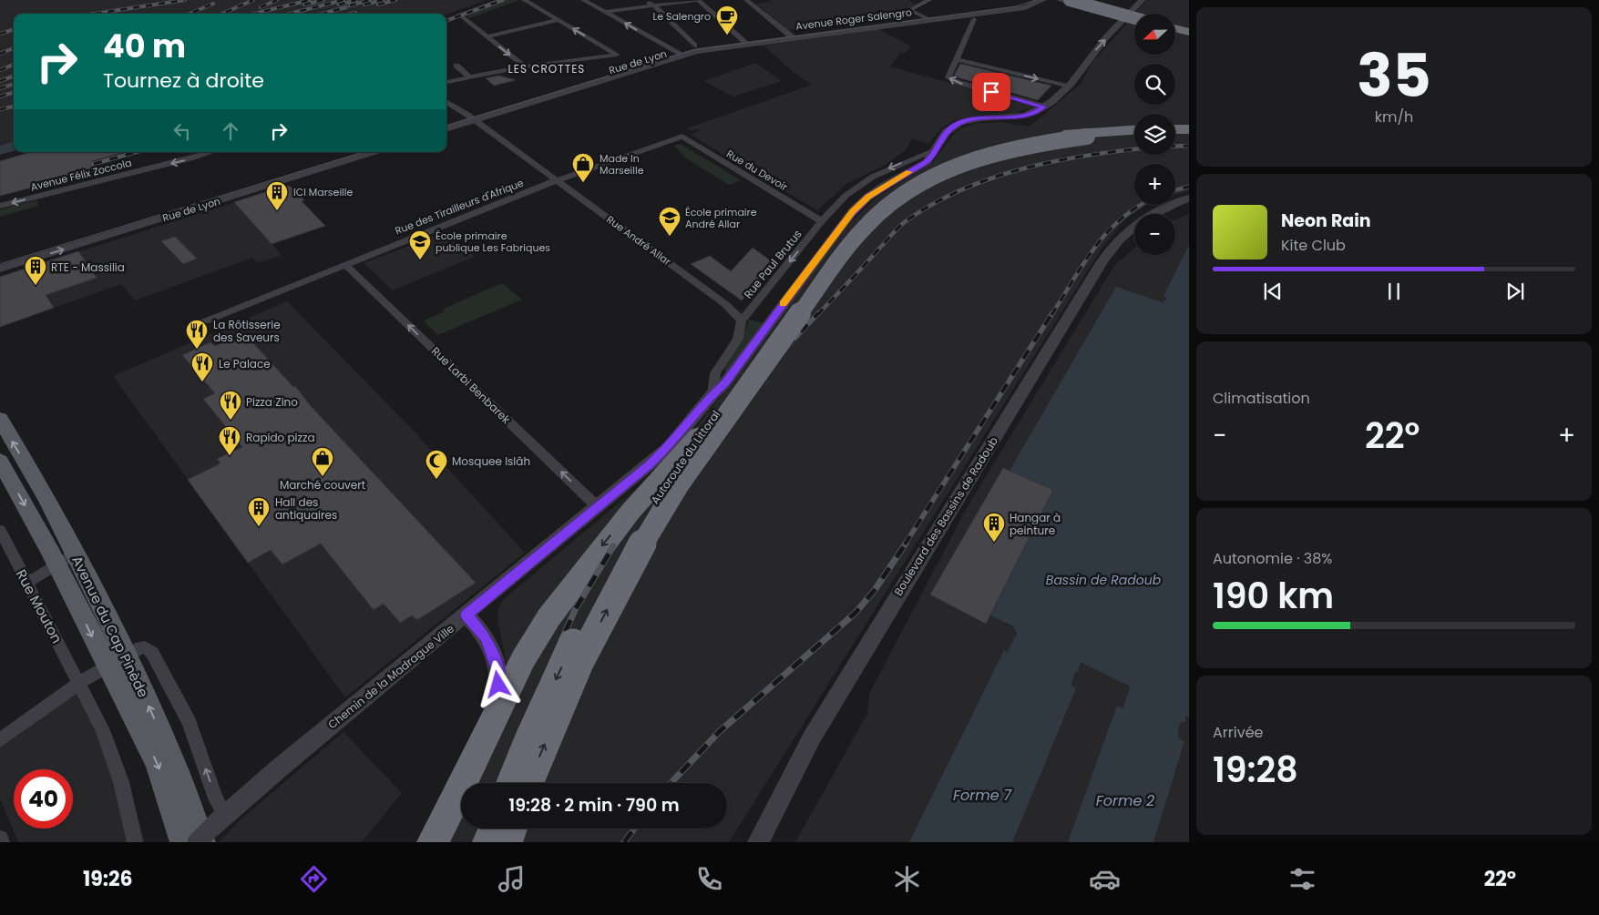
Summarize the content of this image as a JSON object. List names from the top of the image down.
{
  "streets": {
    "highway": ["Autoroute du Littoral"],
    "main road": ["Avenue du Cap Pinède"],
    "street": [
      "Avenue Roger Salengro",
      "Rue de Lyon",
      "Rue du Devoir",
      "Avenue Félix Zoccola",
      "Rue des Tirailleurs d'Afrique",
      "Rue André Allar",
      "Rue Paul Brutus",
      "Rue Larbi Benbarek",
      "Boulevard des Bassins de Radoub",
      "Rue Mouton",
      "Chemin de la Madrague Ville"
    ]
  },
  "crossings": [
    ["Avenue Roger Salengro", "Rue de Lyon"],
    ["Rue de Lyon", "Rue André Allar"],
    ["Rue du Devoir", "Rue des Tirailleurs d'Afrique"],
    ["Rue du Devoir", "Rue Paul Brutus"],
    ["Rue des Tirailleurs d'Afrique", "Rue André Allar"],
    ["Rue des Tirailleurs d'Afrique", "Rue Larbi Benbarek"],
    ["Rue André Allar", "Rue Paul Brutus"],
    ["Rue Paul Brutus", "Chemin de la Madrague Ville"],
    ["Rue Larbi Benbarek", "Chemin de la Madrague Ville"],
    ["Avenue du Cap Pinède", "Chemin de la Madrague Ville"]
  ],
  "one_way": ["Avenue Félix Zoccola", "Rue Paul Brutus", "Rue Larbi Benbarek"],
  "districts": ["LES CROTTES"],
  "water": ["Bassin de Radoub", "Forme 7", "Forme 2"],
  "places": {
    "cafe": ["Le Salengro"],
    "shop": ["Made In Marseille", "Marché couvert"],
    "building": [
      "ICI Marseille",
      "RTE - Massilia",
      "Hall des antiquaires",
      "Hangar à peinture"
    ],
    "school or university": ["École primaire André Allar", "École primaire publique Les Fabriques"],
    "restaurant": [
      "La Rôtisserie des Saveurs",
      "Le Palace",
      "Pizza Zino",
      "Rapido pizza"
    ],
    "mosque": ["Mosquee Islâh"]
  },
  "north": "left",
  "page": {
    "tile": [
      ["35", "km/h"],
      "Climatisation",
      ["Autonomie · 38%", "190 km"],
      ["Arrivée", "19:28"]
    ],
    "map_buttons": ["+", "−"],
    "turn": ["40 m", "Tournez à droite"],
    "song": ["Neon Rain", "Kite Club"],
    "heat": ["−", "22°", "+"],
    "limit": "40",
    "trip": "19:28 · 2 min · 790 m",
    "tabs": ["19:26", "22°"]
  }
}
